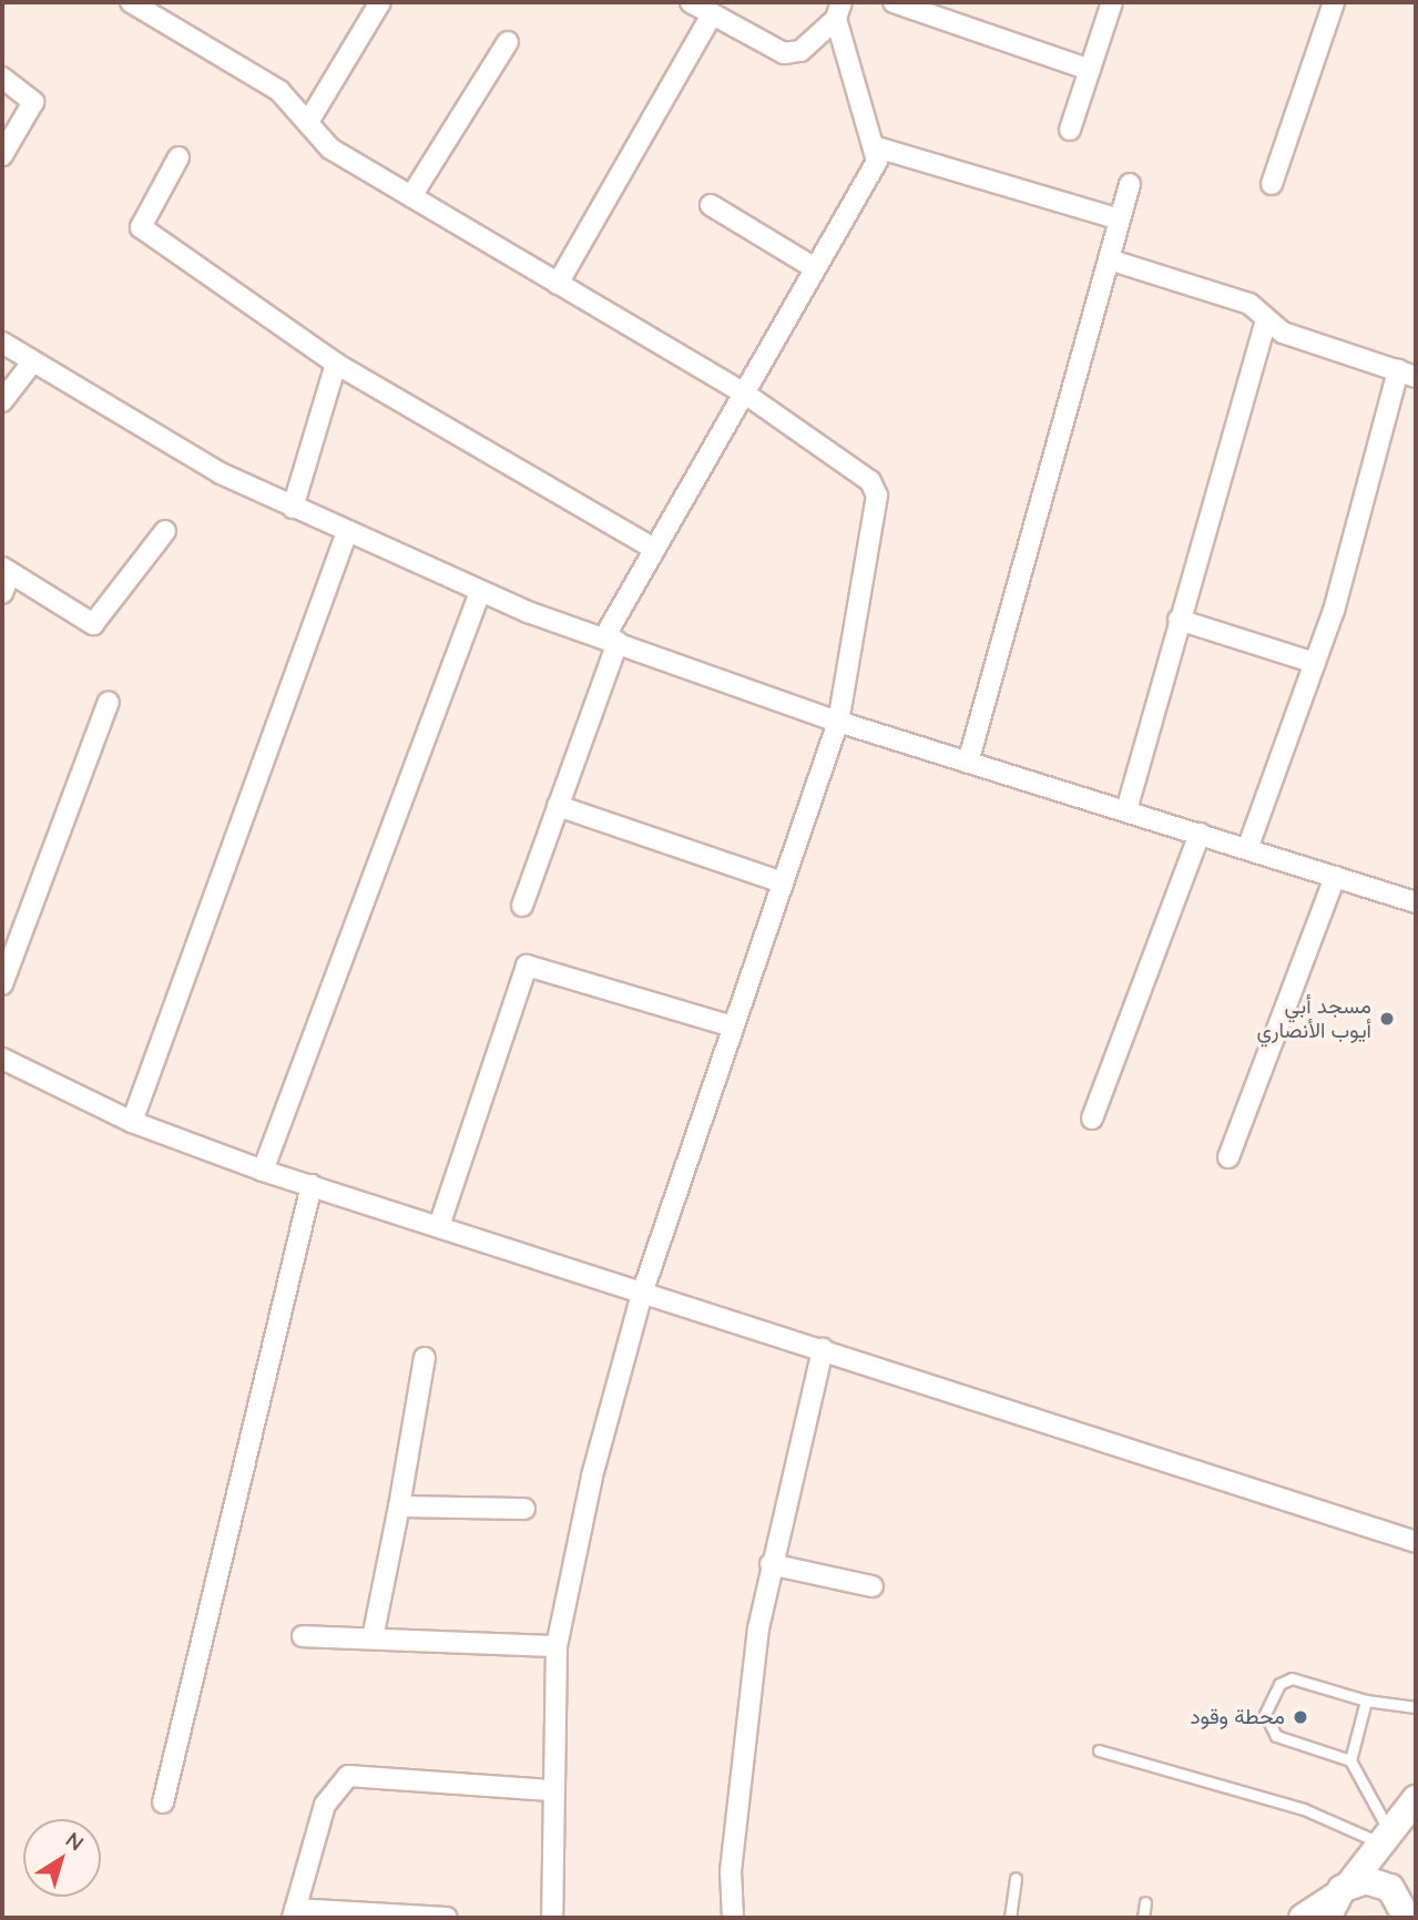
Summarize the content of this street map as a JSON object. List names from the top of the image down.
{
  "places": ["مسجد أبي أيوب الأنصاري", "محطة وقود"],
  "north": "top right"
}
